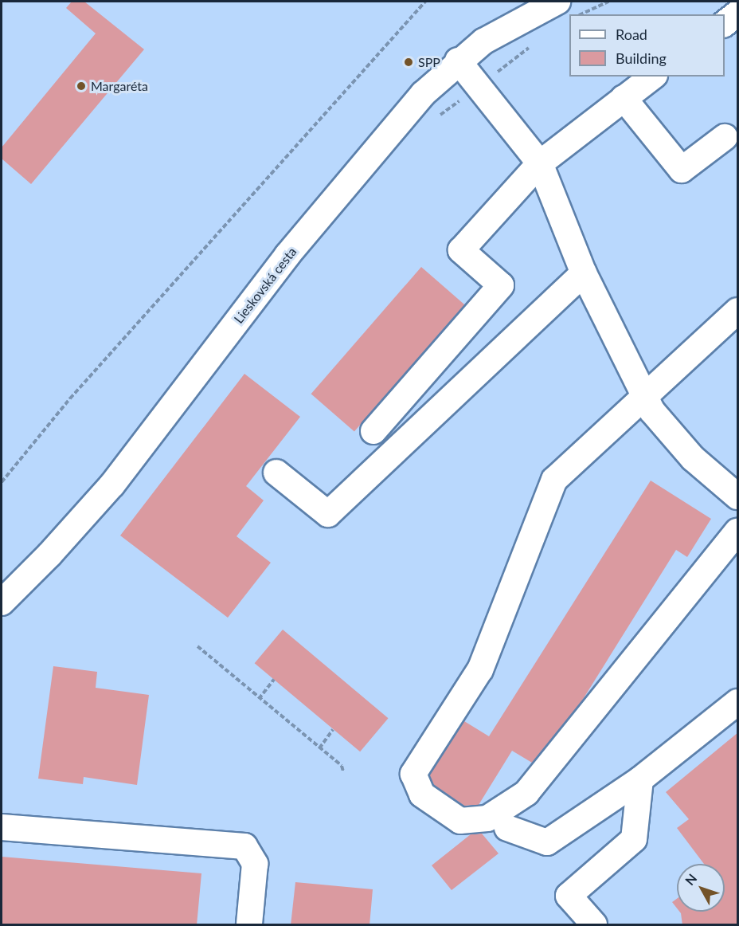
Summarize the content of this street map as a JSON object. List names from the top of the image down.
{
  "streets": {
    "street": ["Lieskovská cesta"]
  },
  "places": ["SPP", "Margaréta"],
  "legend": ["Road", "Building"],
  "north": "top left"
}
